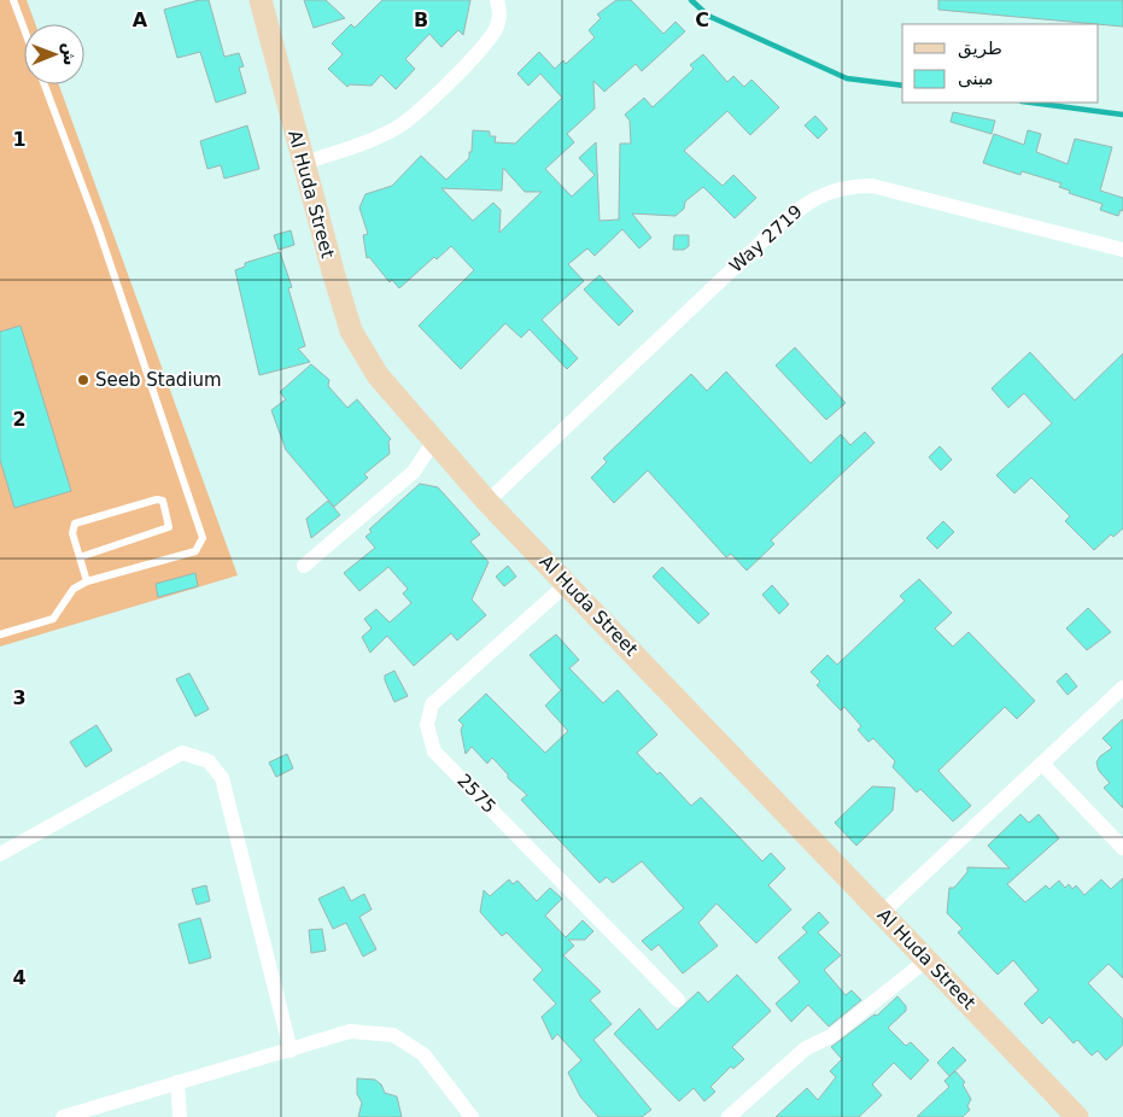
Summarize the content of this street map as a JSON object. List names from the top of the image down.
{
  "streets": {
    "street": ["Al Huda Street", "Way 2719", "2575"]
  },
  "crossings": [
    ["Al Huda Street", "Way 2719"],
    ["Al Huda Street", "2575"]
  ],
  "places": ["Seeb Stadium"],
  "legend": ["طريق", "مبنى"],
  "north": "right",
  "grid": {
    "columns": ["A", "B", "C"],
    "rows": [
      "1",
      "2",
      "3",
      "4"
    ]
  }
}
